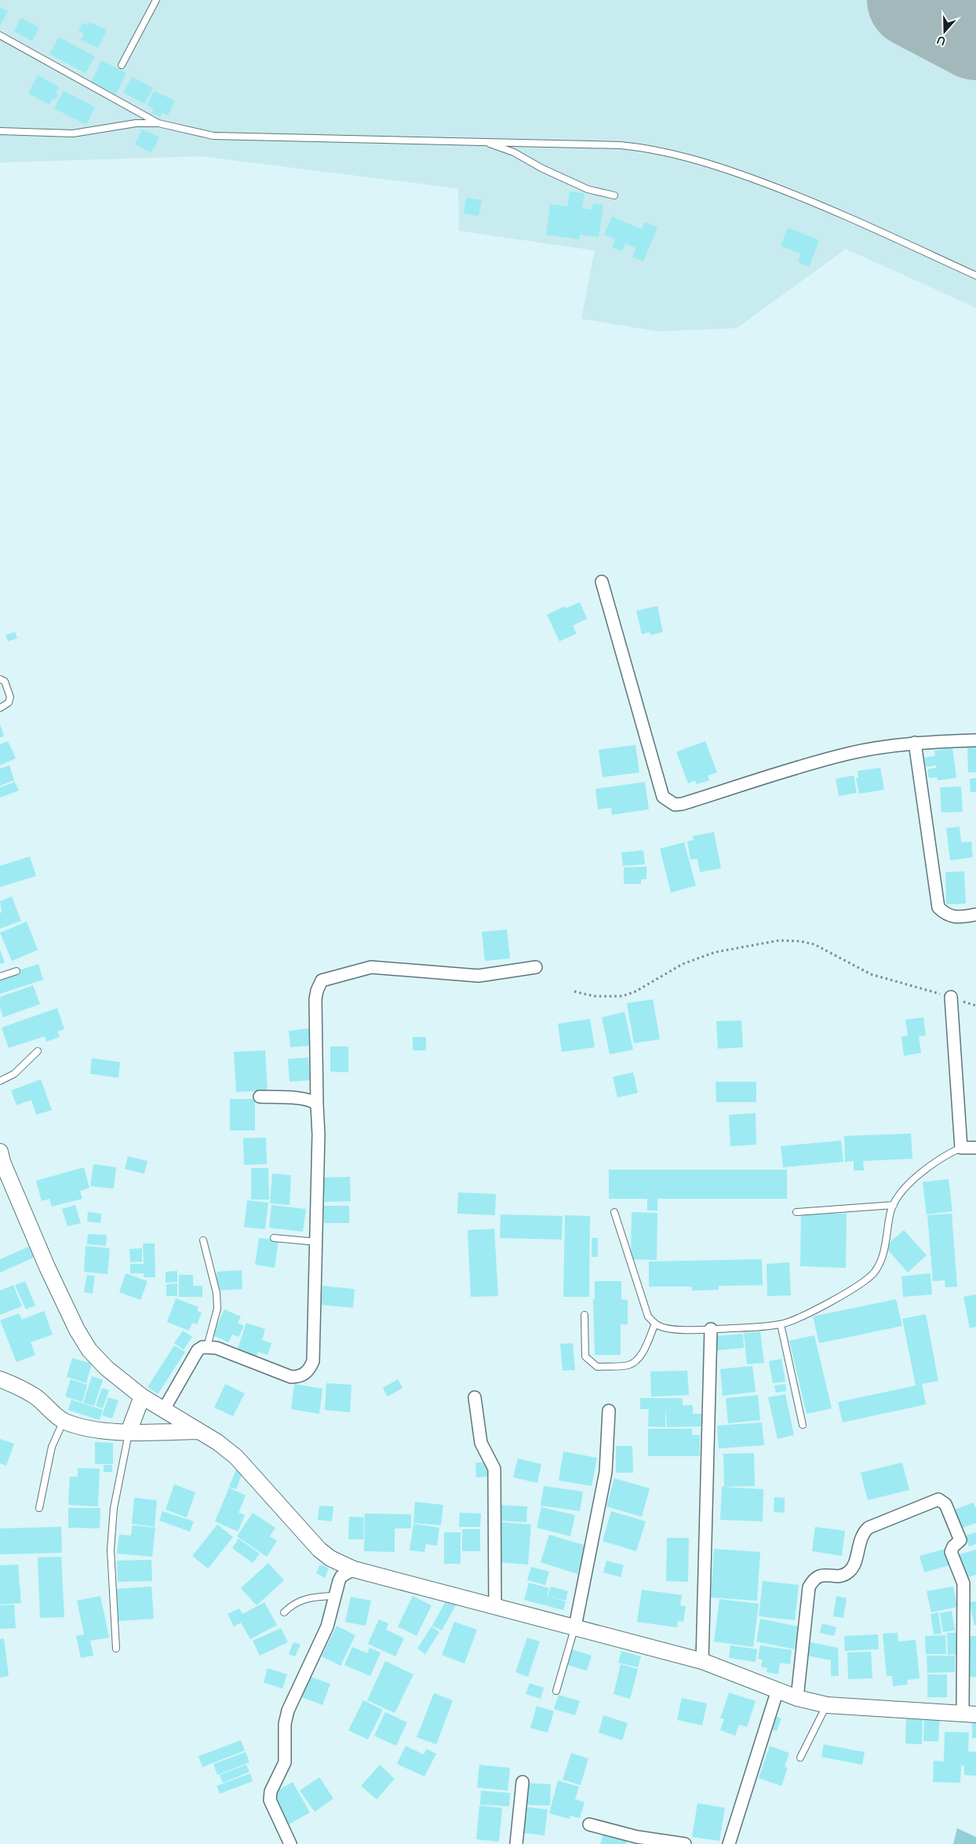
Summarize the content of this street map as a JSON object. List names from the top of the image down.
{
  "north": "bottom"
}
